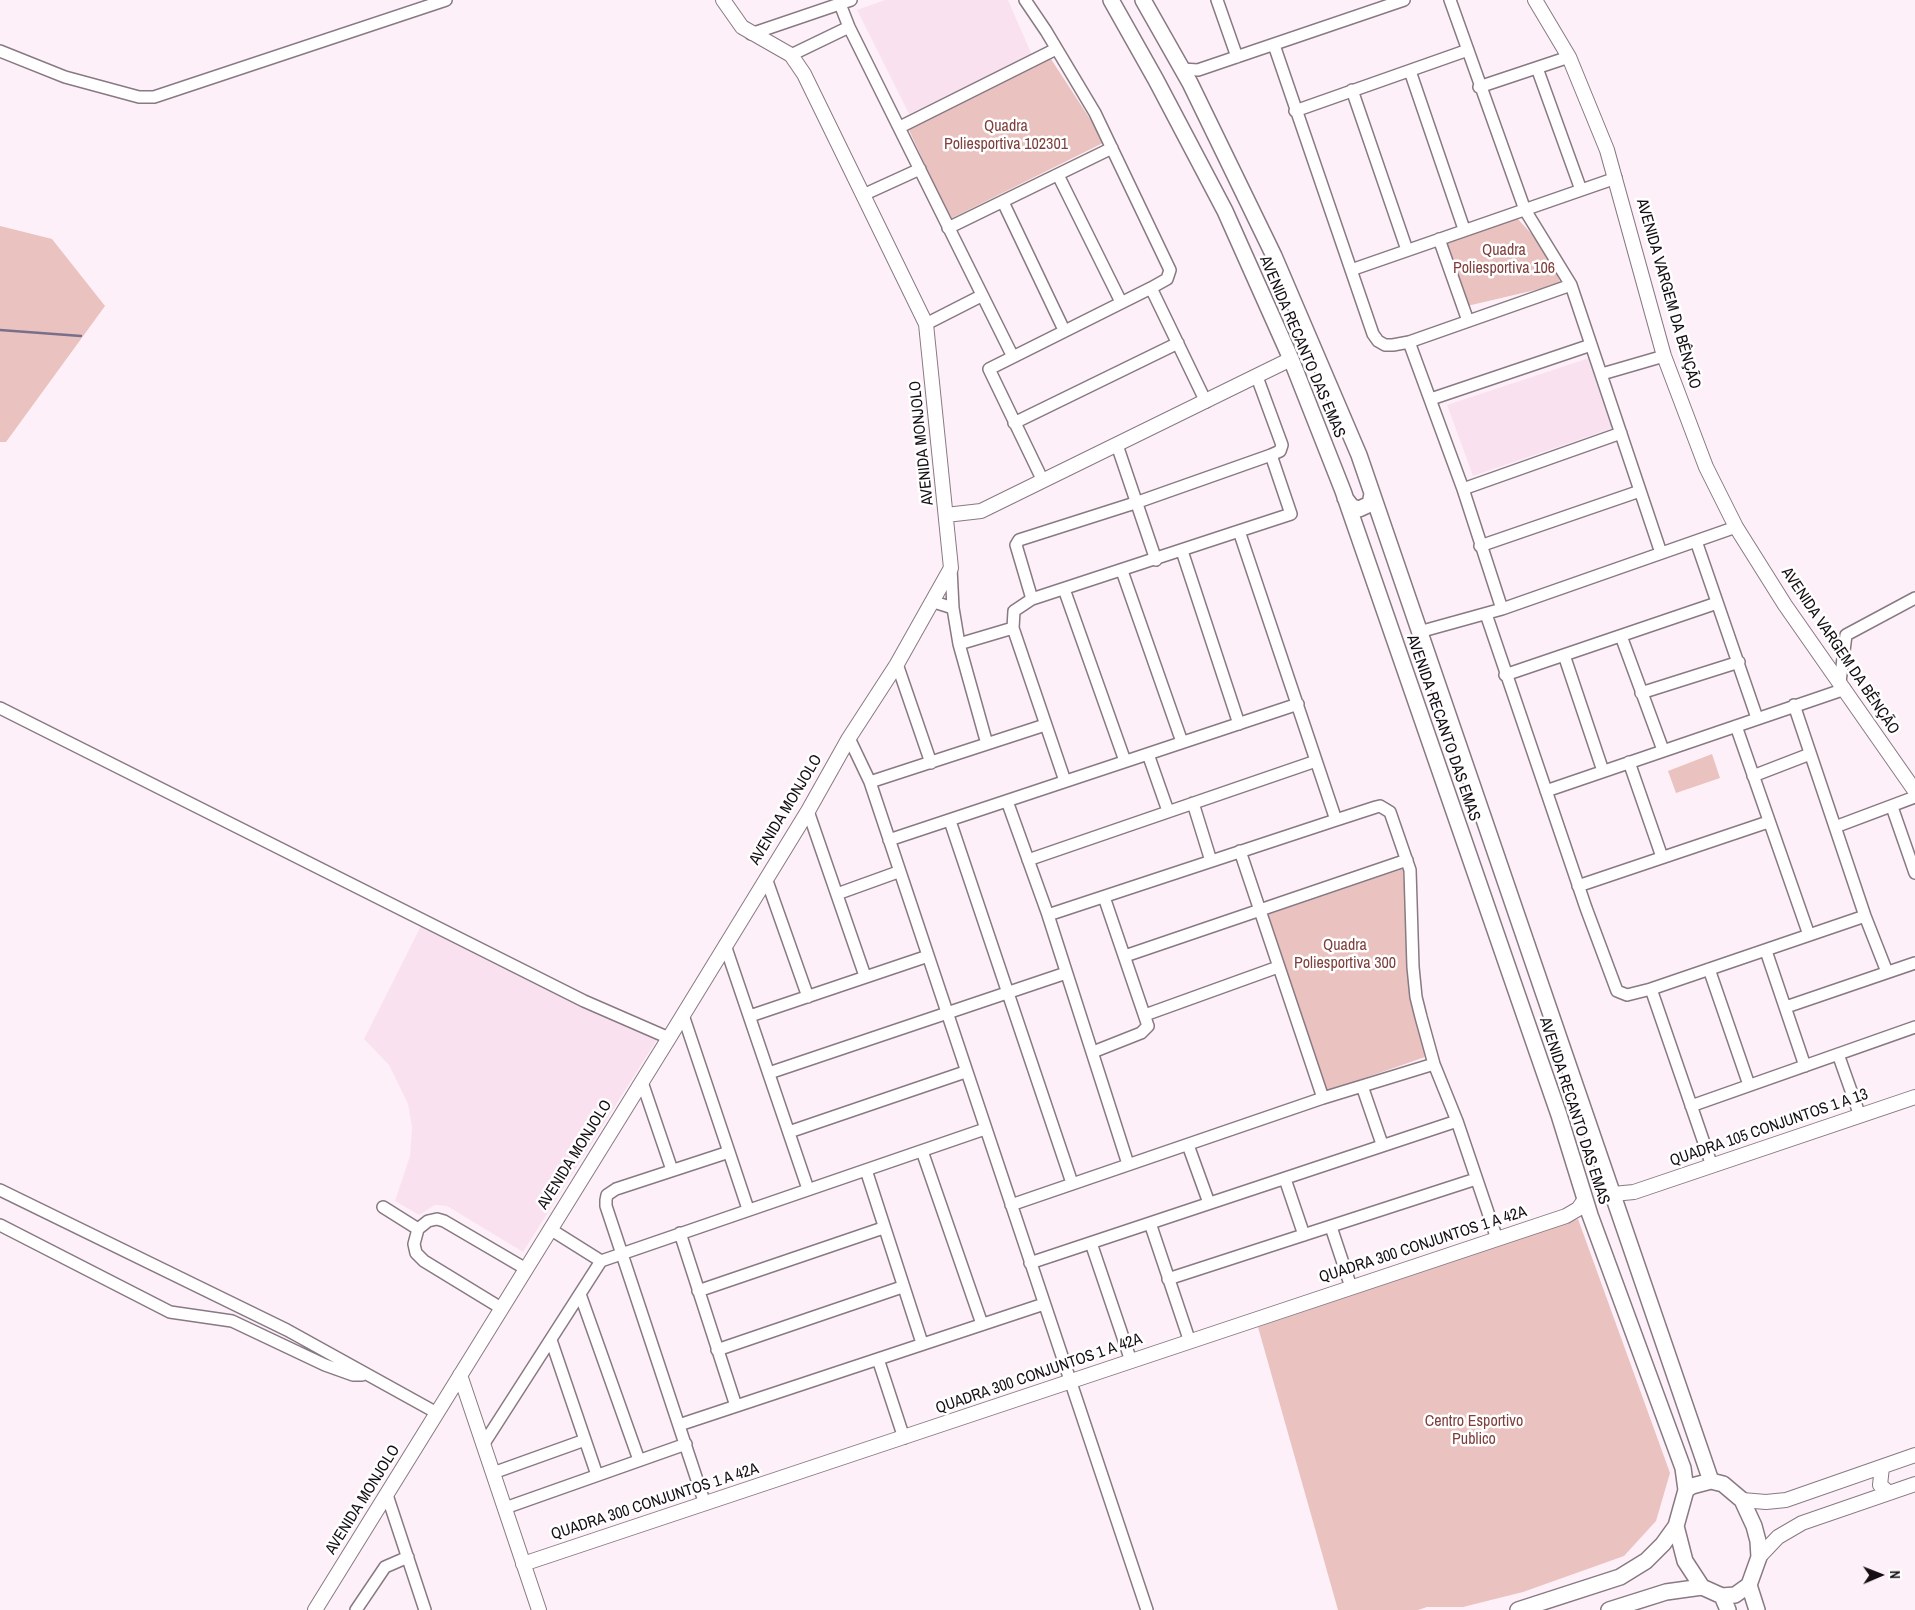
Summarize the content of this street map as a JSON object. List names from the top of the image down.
{
  "streets": {
    "main road": ["AVENIDA RECANTO DAS EMAS"],
    "street": [
      "AVENIDA VARGEM DA BÊNÇÃO",
      "AVENIDA MONJOLO",
      "QUADRA 105 CONJUNTOS 1 A 13",
      "QUADRA 300 CONJUNTOS 1 A 42A"
    ]
  },
  "crossings": [
    ["AVENIDA RECANTO DAS EMAS", "QUADRA 105 CONJUNTOS 1 A 13"],
    ["AVENIDA RECANTO DAS EMAS", "QUADRA 300 CONJUNTOS 1 A 42A"]
  ],
  "parks": [
    "Quadra Poliesportiva 102301",
    "Quadra Poliesportiva 106",
    "Quadra Poliesportiva 300",
    "Centro Esportivo Publico"
  ],
  "north": "right"
}
